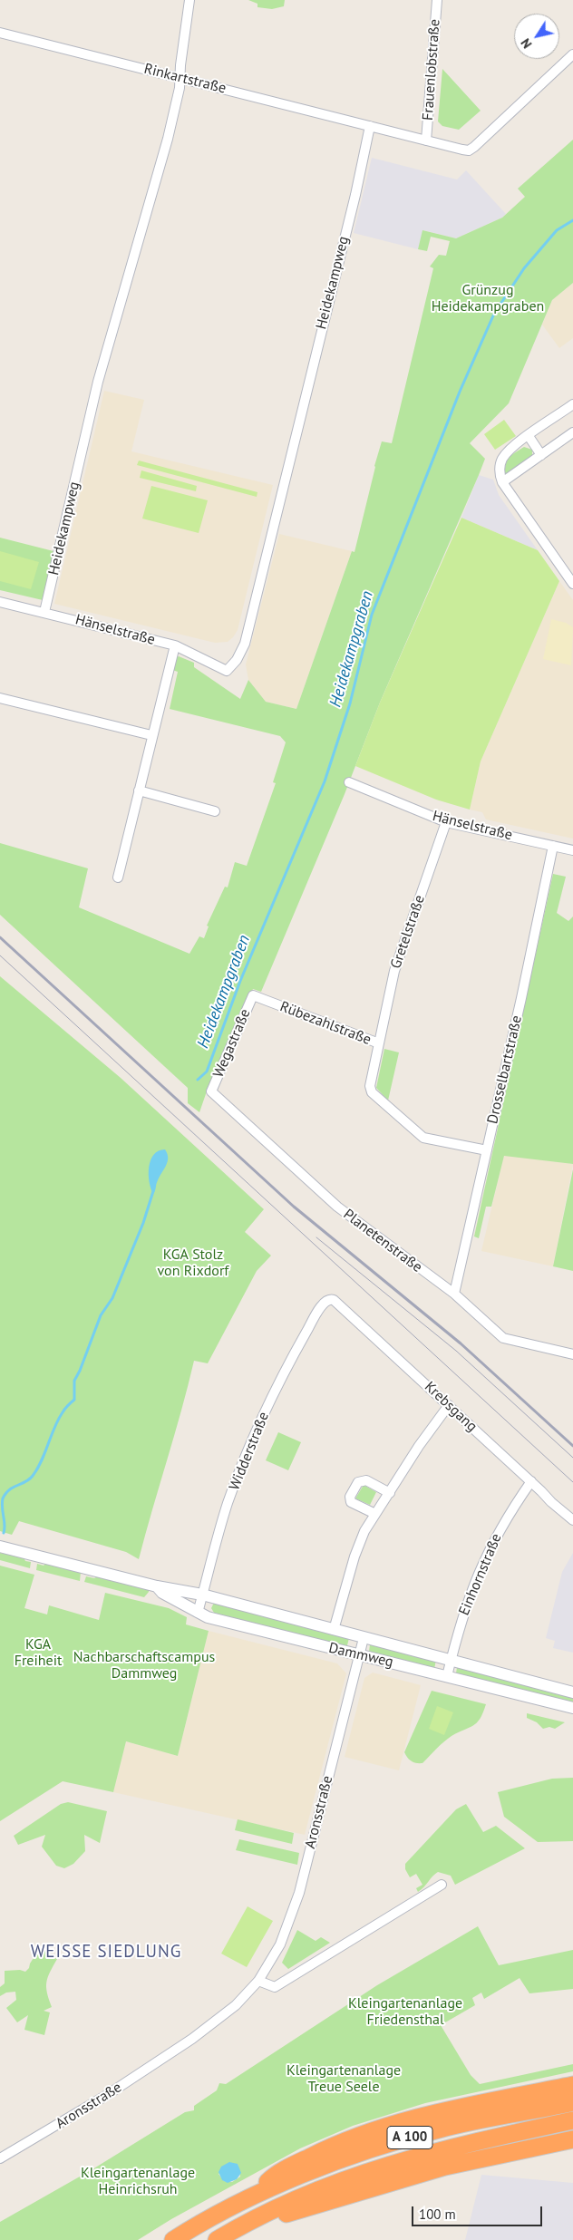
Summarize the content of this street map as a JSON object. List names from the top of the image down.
{
  "streets": {
    "highway": ["A 100"],
    "street": [
      "Frauenlobstraße",
      "Rinkartstraße",
      "Heidekampweg",
      "Hänselstraße",
      "Gretelstraße",
      "Rübezahlstraße",
      "Wegastraße",
      "Drosselbartstraße",
      "Planetenstraße",
      "Krebsgang",
      "Widderstraße",
      "Einhornstraße",
      "Dammweg",
      "Aronsstraße"
    ]
  },
  "crossings": [
    ["Rinkartstraße", "Heidekampweg"],
    ["Heidekampweg", "Hänselstraße"],
    ["Hänselstraße", "Gretelstraße"],
    ["Hänselstraße", "Drosselbartstraße"],
    ["Gretelstraße", "Rübezahlstraße"],
    ["Rübezahlstraße", "Wegastraße"],
    ["Rübezahlstraße", "Drosselbartstraße"],
    ["Wegastraße", "Planetenstraße"],
    ["Drosselbartstraße", "Planetenstraße"],
    ["Krebsgang", "Widderstraße"],
    ["Krebsgang", "Einhornstraße"],
    ["Widderstraße", "Dammweg"],
    ["Einhornstraße", "Dammweg"],
    ["Dammweg", "Aronsstraße"]
  ],
  "districts": ["WEISSE SIEDLUNG"],
  "water": ["Heidekampgraben"],
  "parks": [
    "Grünzug Heidekampgraben",
    "KGA Stolz von Rixdorf",
    "KGA Freiheit",
    "Nachbarschaftscampus Dammweg",
    "Kleingartenanlage Friedensthal",
    "Kleingartenanlage Treue Seele",
    "Kleingartenanlage Heinrichsruh"
  ],
  "scale_bar": "100 m",
  "north": "bottom left"
}
